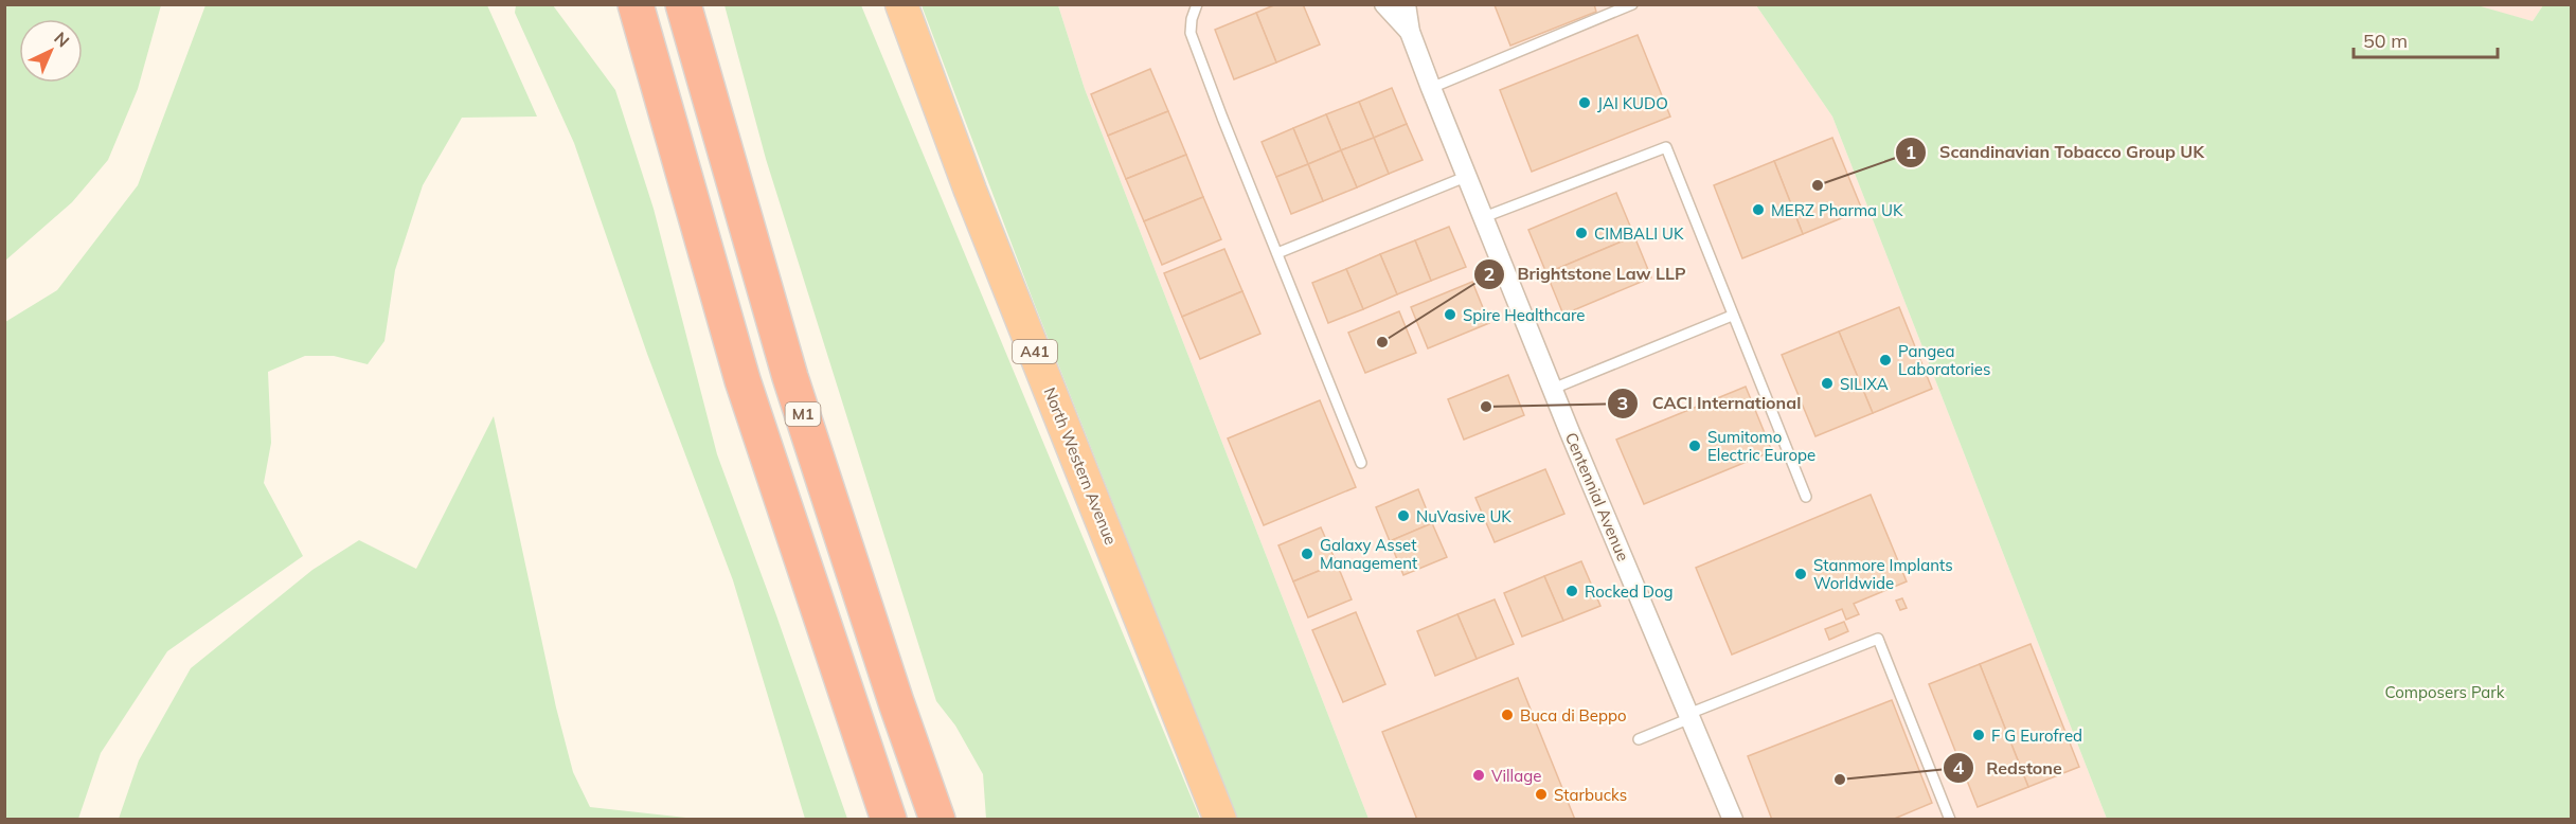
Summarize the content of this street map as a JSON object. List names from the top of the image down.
{
  "streets": {
    "highway": ["A41", "M1", "North Western Avenue"],
    "street": ["Centennial Avenue"]
  },
  "parks": ["Composers Park"],
  "places": [
    "JAI KUDO",
    "Scandinavian Tobacco Group UK",
    "MERZ Pharma UK",
    "CIMBALI UK",
    "Spire Healthcare",
    "Brightstone Law LLP",
    "Pangea Laboratories",
    "SILIXA",
    "CACI International",
    "Sumitomo Electric Europe",
    "NuVasive UK",
    "Galaxy Asset Management",
    "Stanmore Implants Worldwide",
    "Rocked Dog",
    "Buca di Beppo",
    "F G Eurofred",
    "Village",
    "Redstone",
    "Starbucks"
  ],
  "scale_bar": "50 m",
  "north": "top right"
}
